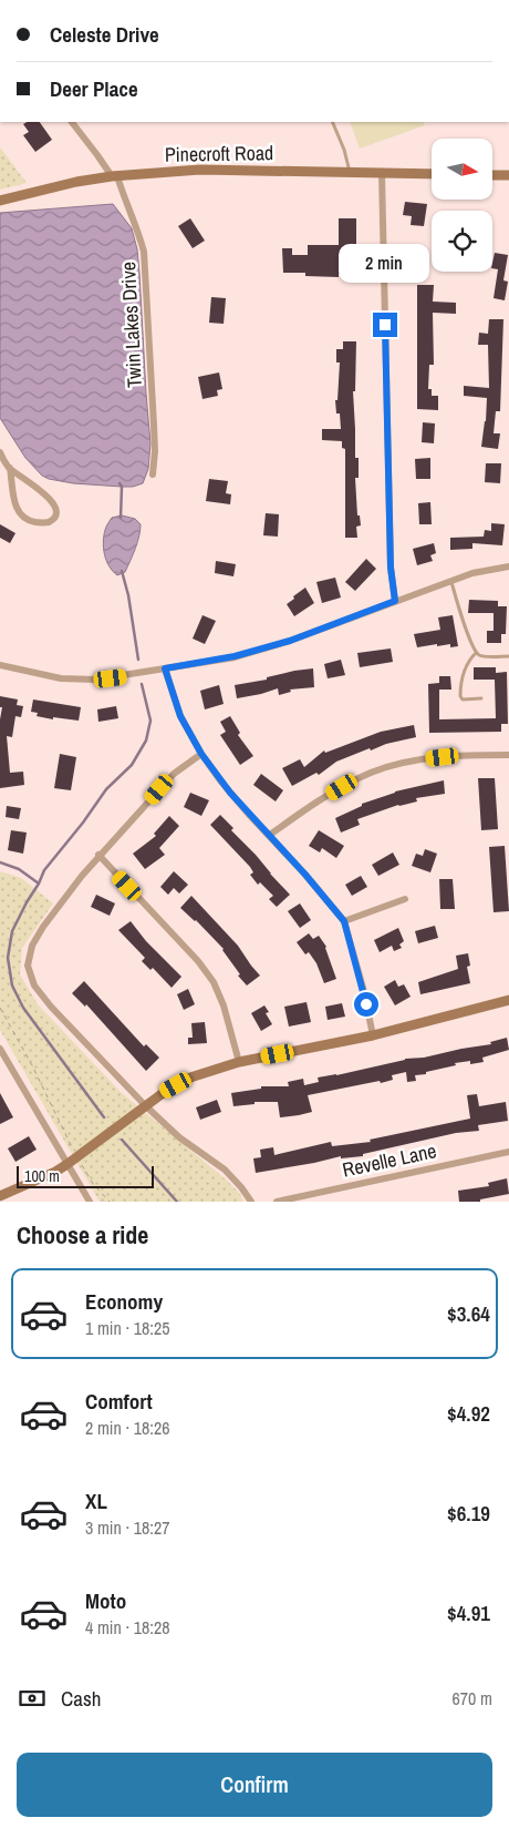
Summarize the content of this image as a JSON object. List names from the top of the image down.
{
  "streets": {
    "street": ["Pinecroft Road", "Twin Lakes Drive", "Revelle Lane"]
  },
  "crossings": [
    ["Pinecroft Road", "Twin Lakes Drive"]
  ],
  "scale_bar": "100 m",
  "north": "right",
  "page": {
    "banner": ["Celeste Drive", "Deer Place"],
    "bubble": "2 min",
    "scale": "100 m",
    "heading": "Choose a ride",
    "list": [
      {
        "name": "Economy",
        "note": "1 min · 18:25",
        "value": "$3.64"
      },
      {
        "name": "Comfort",
        "note": "2 min · 18:26",
        "value": "$4.92"
      },
      {
        "name": "XL",
        "note": "3 min · 18:27",
        "value": "$6.19"
      },
      {
        "name": "Moto",
        "note": "4 min · 18:28",
        "value": "$4.91"
      }
    ],
    "pay": ["Cash", "670 m"],
    "buttons": "Confirm"
  }
}
